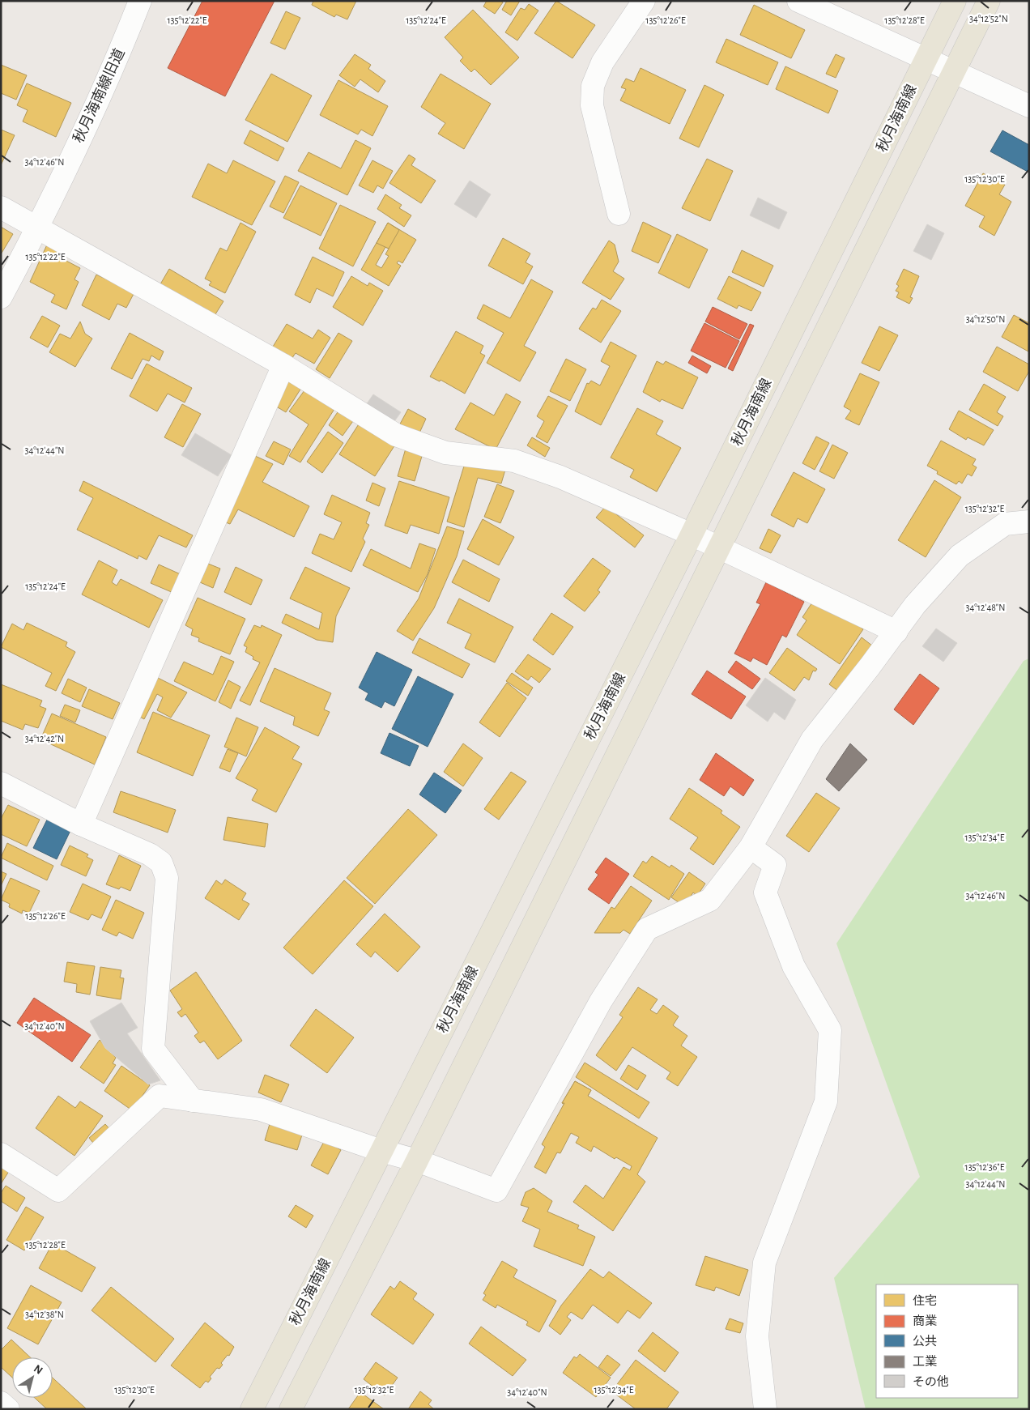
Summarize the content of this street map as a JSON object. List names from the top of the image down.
{
  "streets": {
    "main road": ["秋月海南線"],
    "street": ["秋月海南線旧道"]
  },
  "legend": [
    "住宅",
    "商業",
    "公共",
    "工業",
    "その他"
  ],
  "north": "top right",
  "coordinates": [
    "34°12'52\"N",
    "135°12'22\"E",
    "135°12'24\"E",
    "135°12'26\"E",
    "135°12'28\"E",
    "34°12'46\"N",
    "135°12'30\"E",
    "34°12'50\"N",
    "34°12'44\"N",
    "135°12'32\"E",
    "34°12'48\"N",
    "34°12'42\"N",
    "135°12'34\"E",
    "34°12'40\"N",
    "135°12'36\"E",
    "34°12'38\"N"
  ]
}
